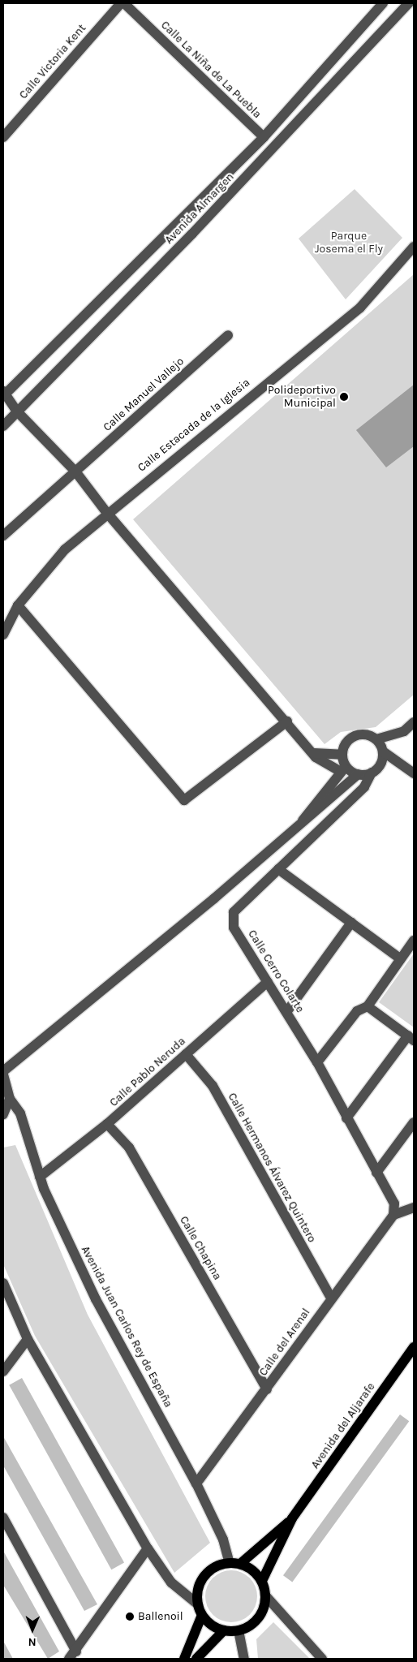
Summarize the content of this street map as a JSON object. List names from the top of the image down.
{
  "streets": {
    "main road": ["Avenida del Aljarafe"],
    "street": [
      "Calle Victoria Kent",
      "Calle La Niña de La Puebla",
      "Avenida Almargen",
      "Calle Manuel Vallejo",
      "Calle Estacada de la Iglesia",
      "Calle Cerro Colarte",
      "Calle Pablo Neruda",
      "Calle Hermanos Álvarez Quintero",
      "Calle Chapina",
      "Avenida Juan Carlos Rey de España",
      "Calle del Arenal"
    ]
  },
  "crossings": [
    ["Calle La Niña de La Puebla", "Avenida Almargen"],
    ["Calle Cerro Colarte", "Calle Pablo Neruda"],
    ["Calle Cerro Colarte", "Calle del Arenal"],
    ["Calle Pablo Neruda", "Calle Hermanos Álvarez Quintero"],
    ["Calle Pablo Neruda", "Calle Chapina"],
    ["Calle Pablo Neruda", "Avenida Juan Carlos Rey de España"],
    ["Calle Hermanos Álvarez Quintero", "Calle del Arenal"],
    ["Calle Chapina", "Calle del Arenal"],
    ["Avenida Juan Carlos Rey de España", "Calle del Arenal"],
    ["Avenida Juan Carlos Rey de España", "Avenida del Aljarafe"]
  ],
  "parks": ["Parque Josema el Fly"],
  "places": ["Polideportivo Municipal", "Ballenoil"],
  "north": "bottom"
}
